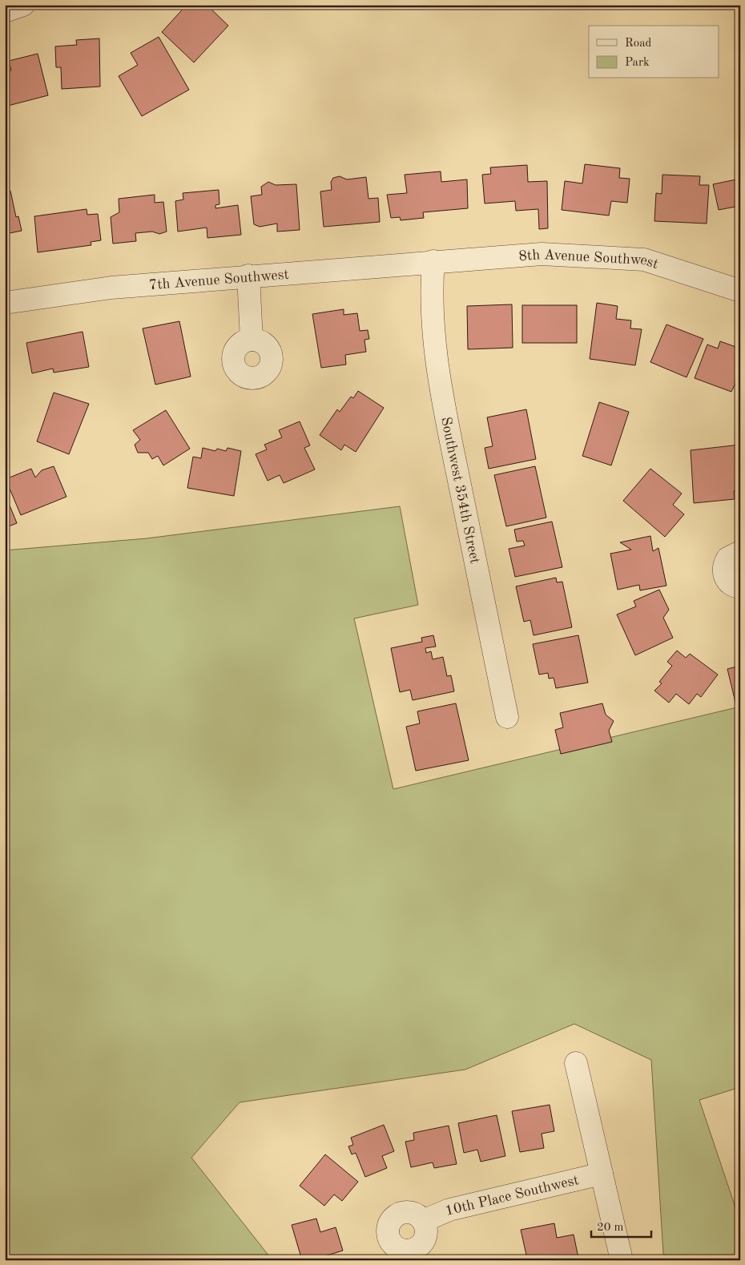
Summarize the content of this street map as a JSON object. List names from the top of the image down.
{
  "streets": {
    "street": [
      "8th Avenue Southwest",
      "7th Avenue Southwest",
      "Southwest 354th Street",
      "10th Place Southwest"
    ]
  },
  "crossings": [
    ["8th Avenue Southwest", "7th Avenue Southwest"],
    ["8th Avenue Southwest", "Southwest 354th Street"],
    ["7th Avenue Southwest", "Southwest 354th Street"]
  ],
  "legend": ["Road", "Park"],
  "scale_bar": "20 m"
}
